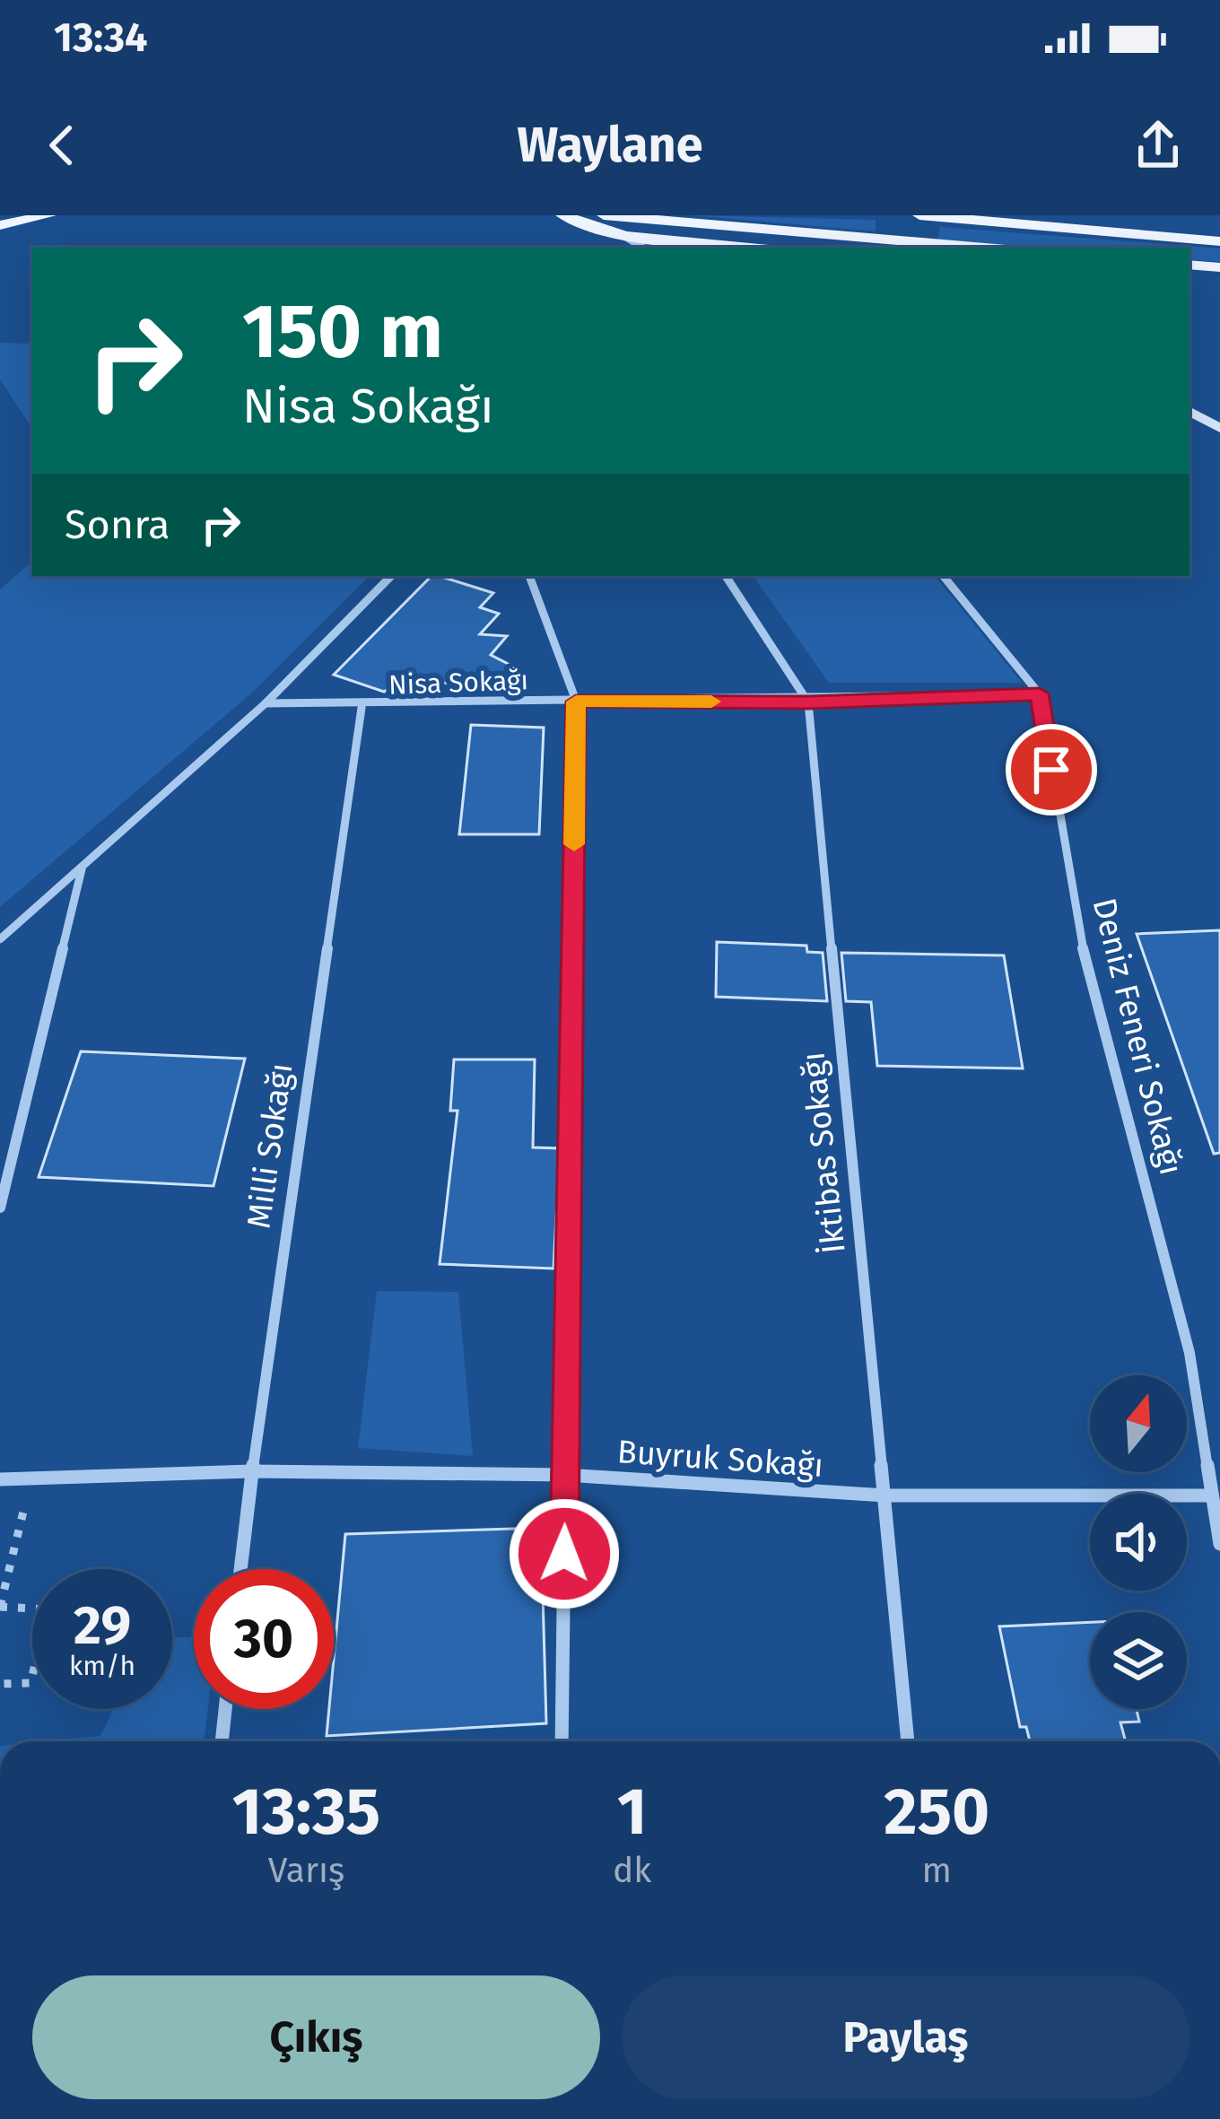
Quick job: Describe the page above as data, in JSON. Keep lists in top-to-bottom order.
{
  "streets": {
    "street": [
      "Nisa Sokağı",
      "Deniz Feneri Sokağı",
      "Milli Sokağı",
      "İktibas Sokağı",
      "Buyruk Sokağı"
    ]
  },
  "crossings": [
    ["Nisa Sokağı", "Deniz Feneri Sokağı"],
    ["Nisa Sokağı", "Milli Sokağı"],
    ["Nisa Sokağı", "İktibas Sokağı"],
    ["Deniz Feneri Sokağı", "Buyruk Sokağı"],
    ["Milli Sokağı", "Buyruk Sokağı"],
    ["İktibas Sokağı", "Buyruk Sokağı"]
  ],
  "north": "top",
  "page": {
    "status": "13:34",
    "header": "Waylane",
    "turn": ["150 m", "Nisa Sokağı"],
    "then": "Sonra",
    "speed": "29 km/h",
    "limit": "30",
    "eta": [
      "13:35",
      "Varış",
      "1",
      "dk",
      "250",
      "m"
    ],
    "buttons": ["Çıkış", "Paylaş"]
  }
}
